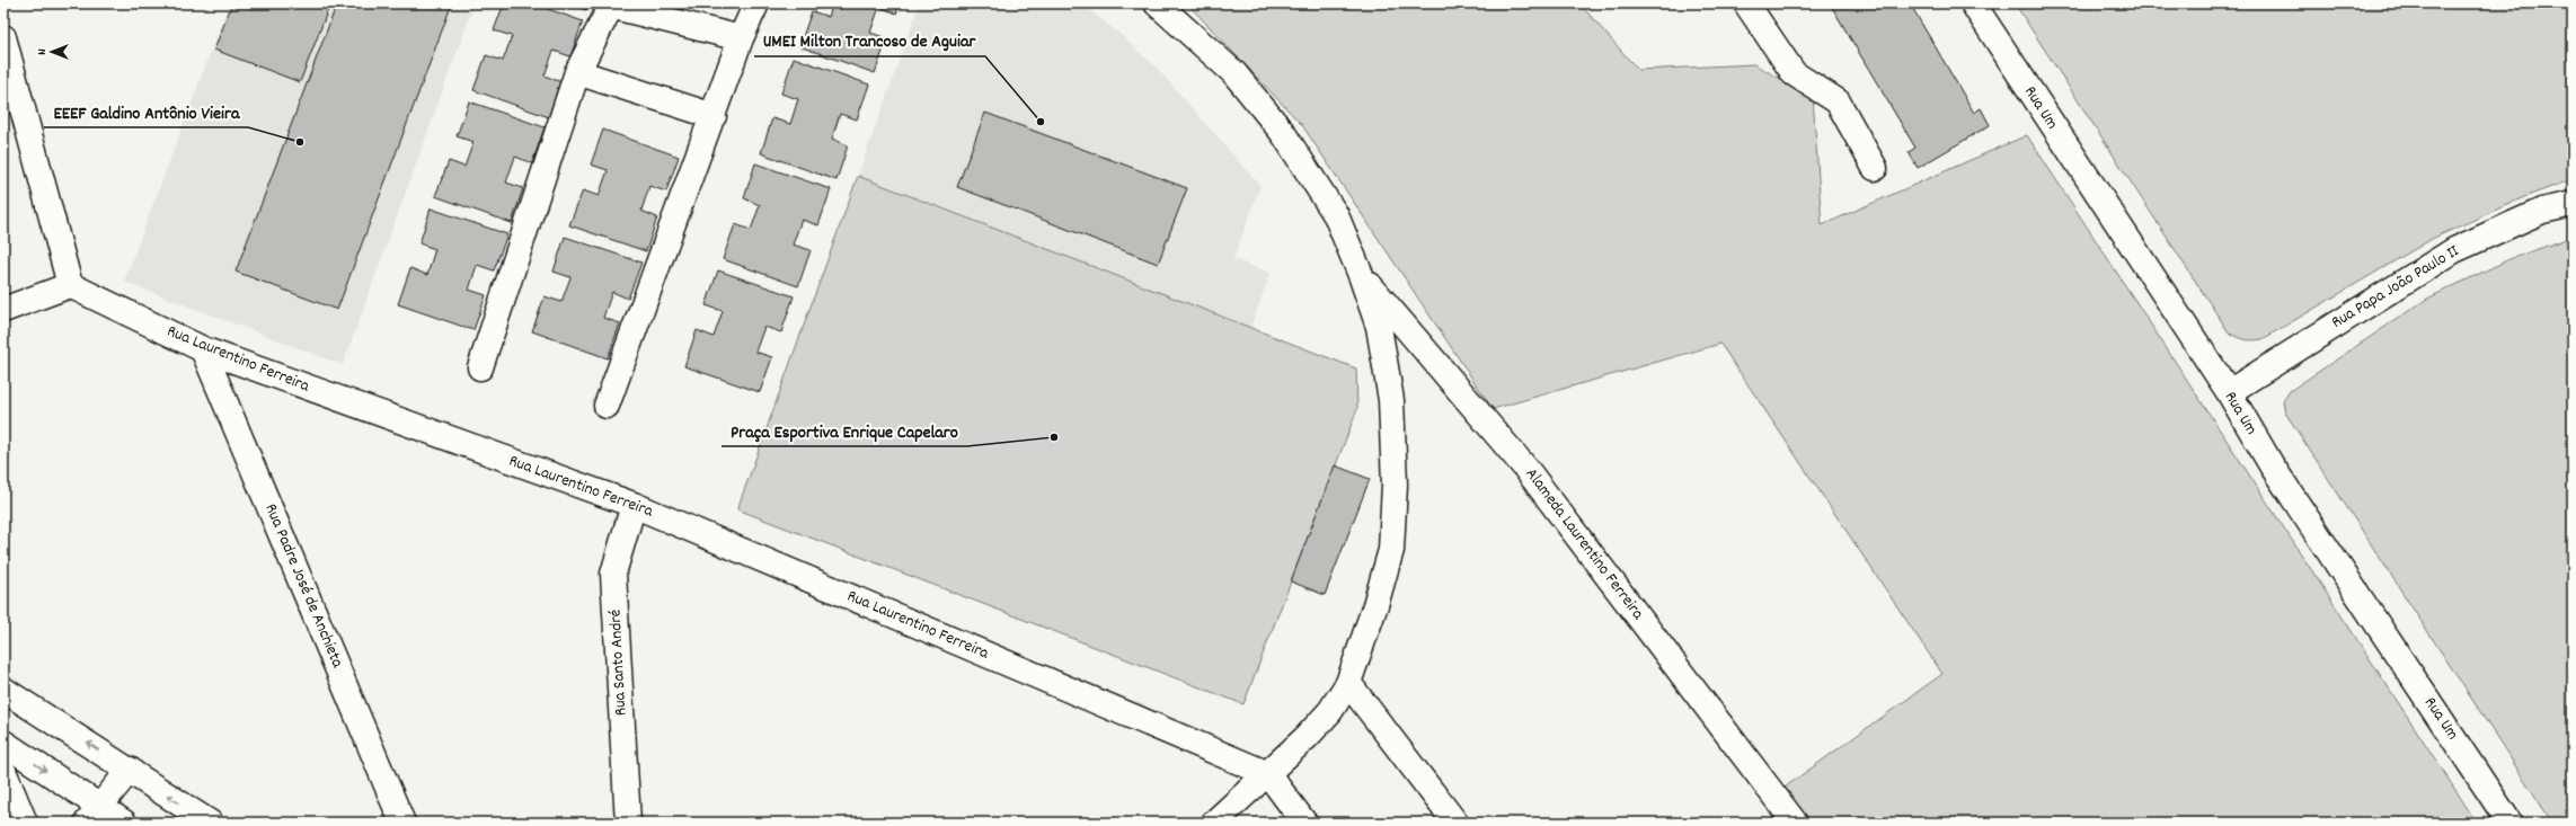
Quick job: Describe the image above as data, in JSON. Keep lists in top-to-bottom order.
{
  "streets": {
    "street": [
      "Rua Um",
      "Rua Papa João Paulo II",
      "Rua Laurentino Ferreira",
      "Alameda Laurentino Ferreira",
      "Rua Padre José de Anchieta",
      "Rua Santo André"
    ]
  },
  "crossings": [
    ["Rua Um", "Rua Papa João Paulo II"],
    ["Rua Laurentino Ferreira", "Rua Padre José de Anchieta"],
    ["Rua Laurentino Ferreira", "Rua Santo André"]
  ],
  "places": ["UMEI Milton Trancoso de Aguiar", "EEEF Galdino Antônio Vieira", "Praça Esportiva Enrique Capelaro"],
  "north": "left"
}
